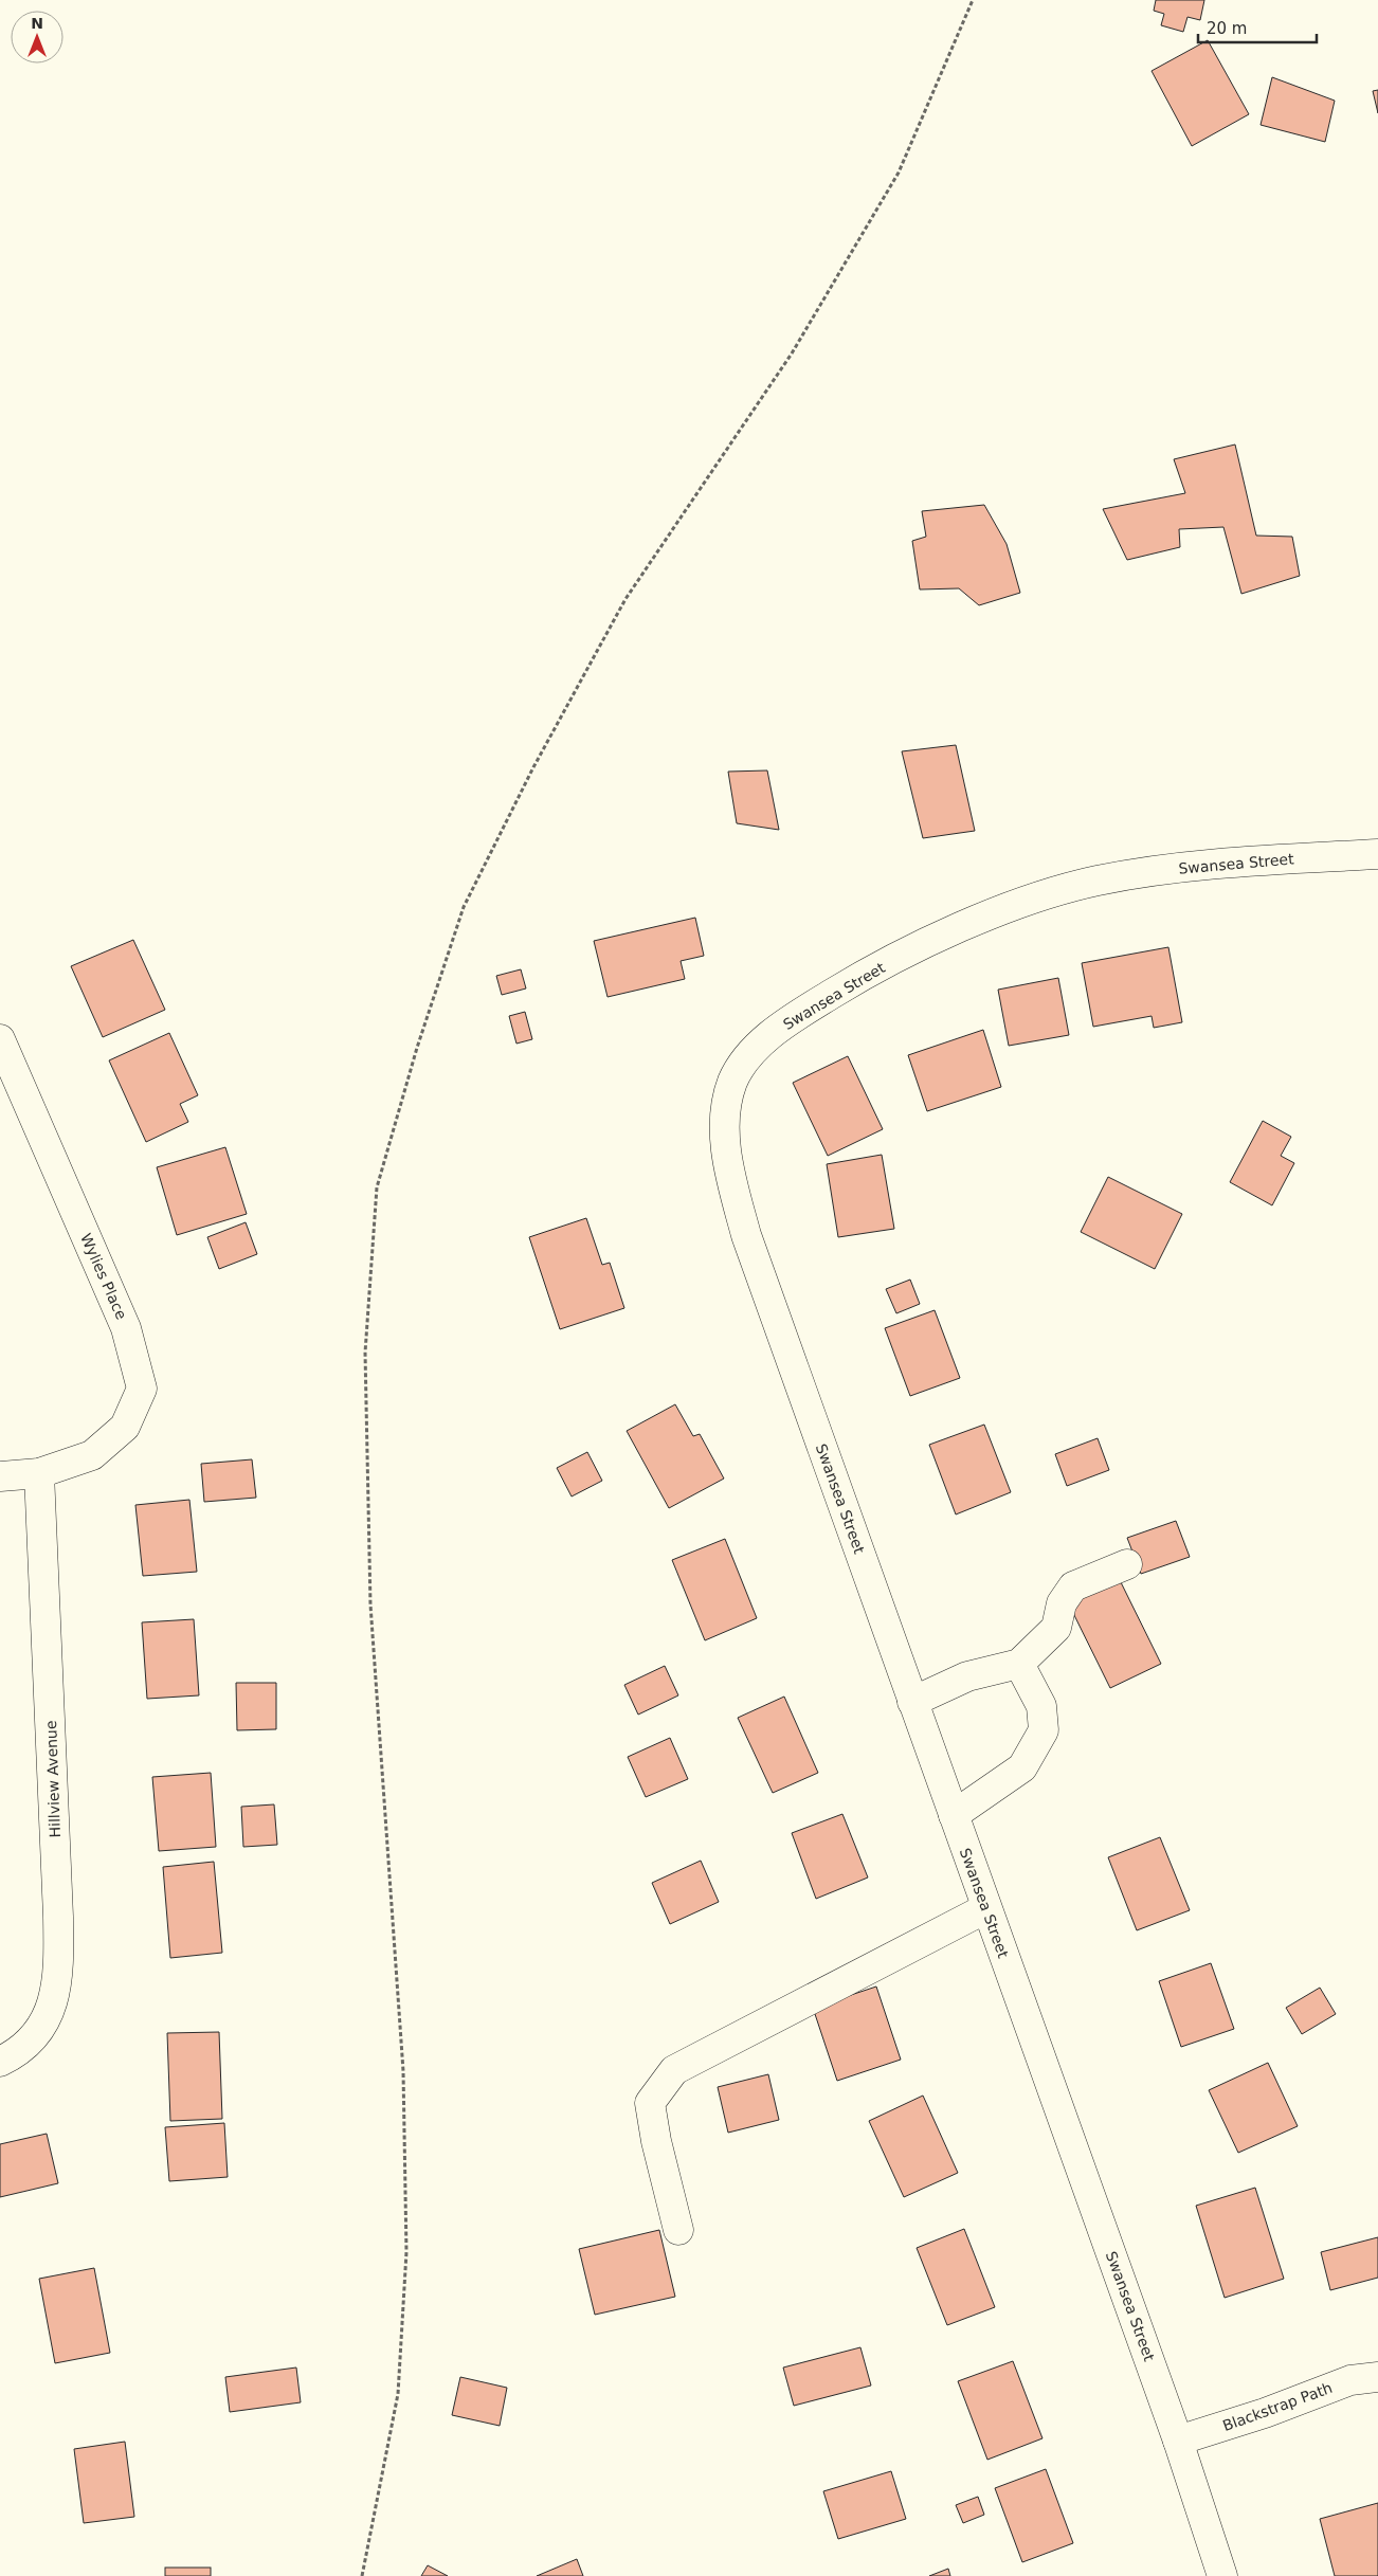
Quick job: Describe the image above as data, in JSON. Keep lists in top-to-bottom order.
{
  "streets": {
    "street": [
      "Swansea Street",
      "Wylies Place",
      "Hillview Avenue",
      "Blackstrap Path"
    ]
  },
  "crossings": [
    ["Swansea Street", "Blackstrap Path"],
    ["Wylies Place", "Hillview Avenue"]
  ],
  "scale_bar": "20 m",
  "north": "top"
}
